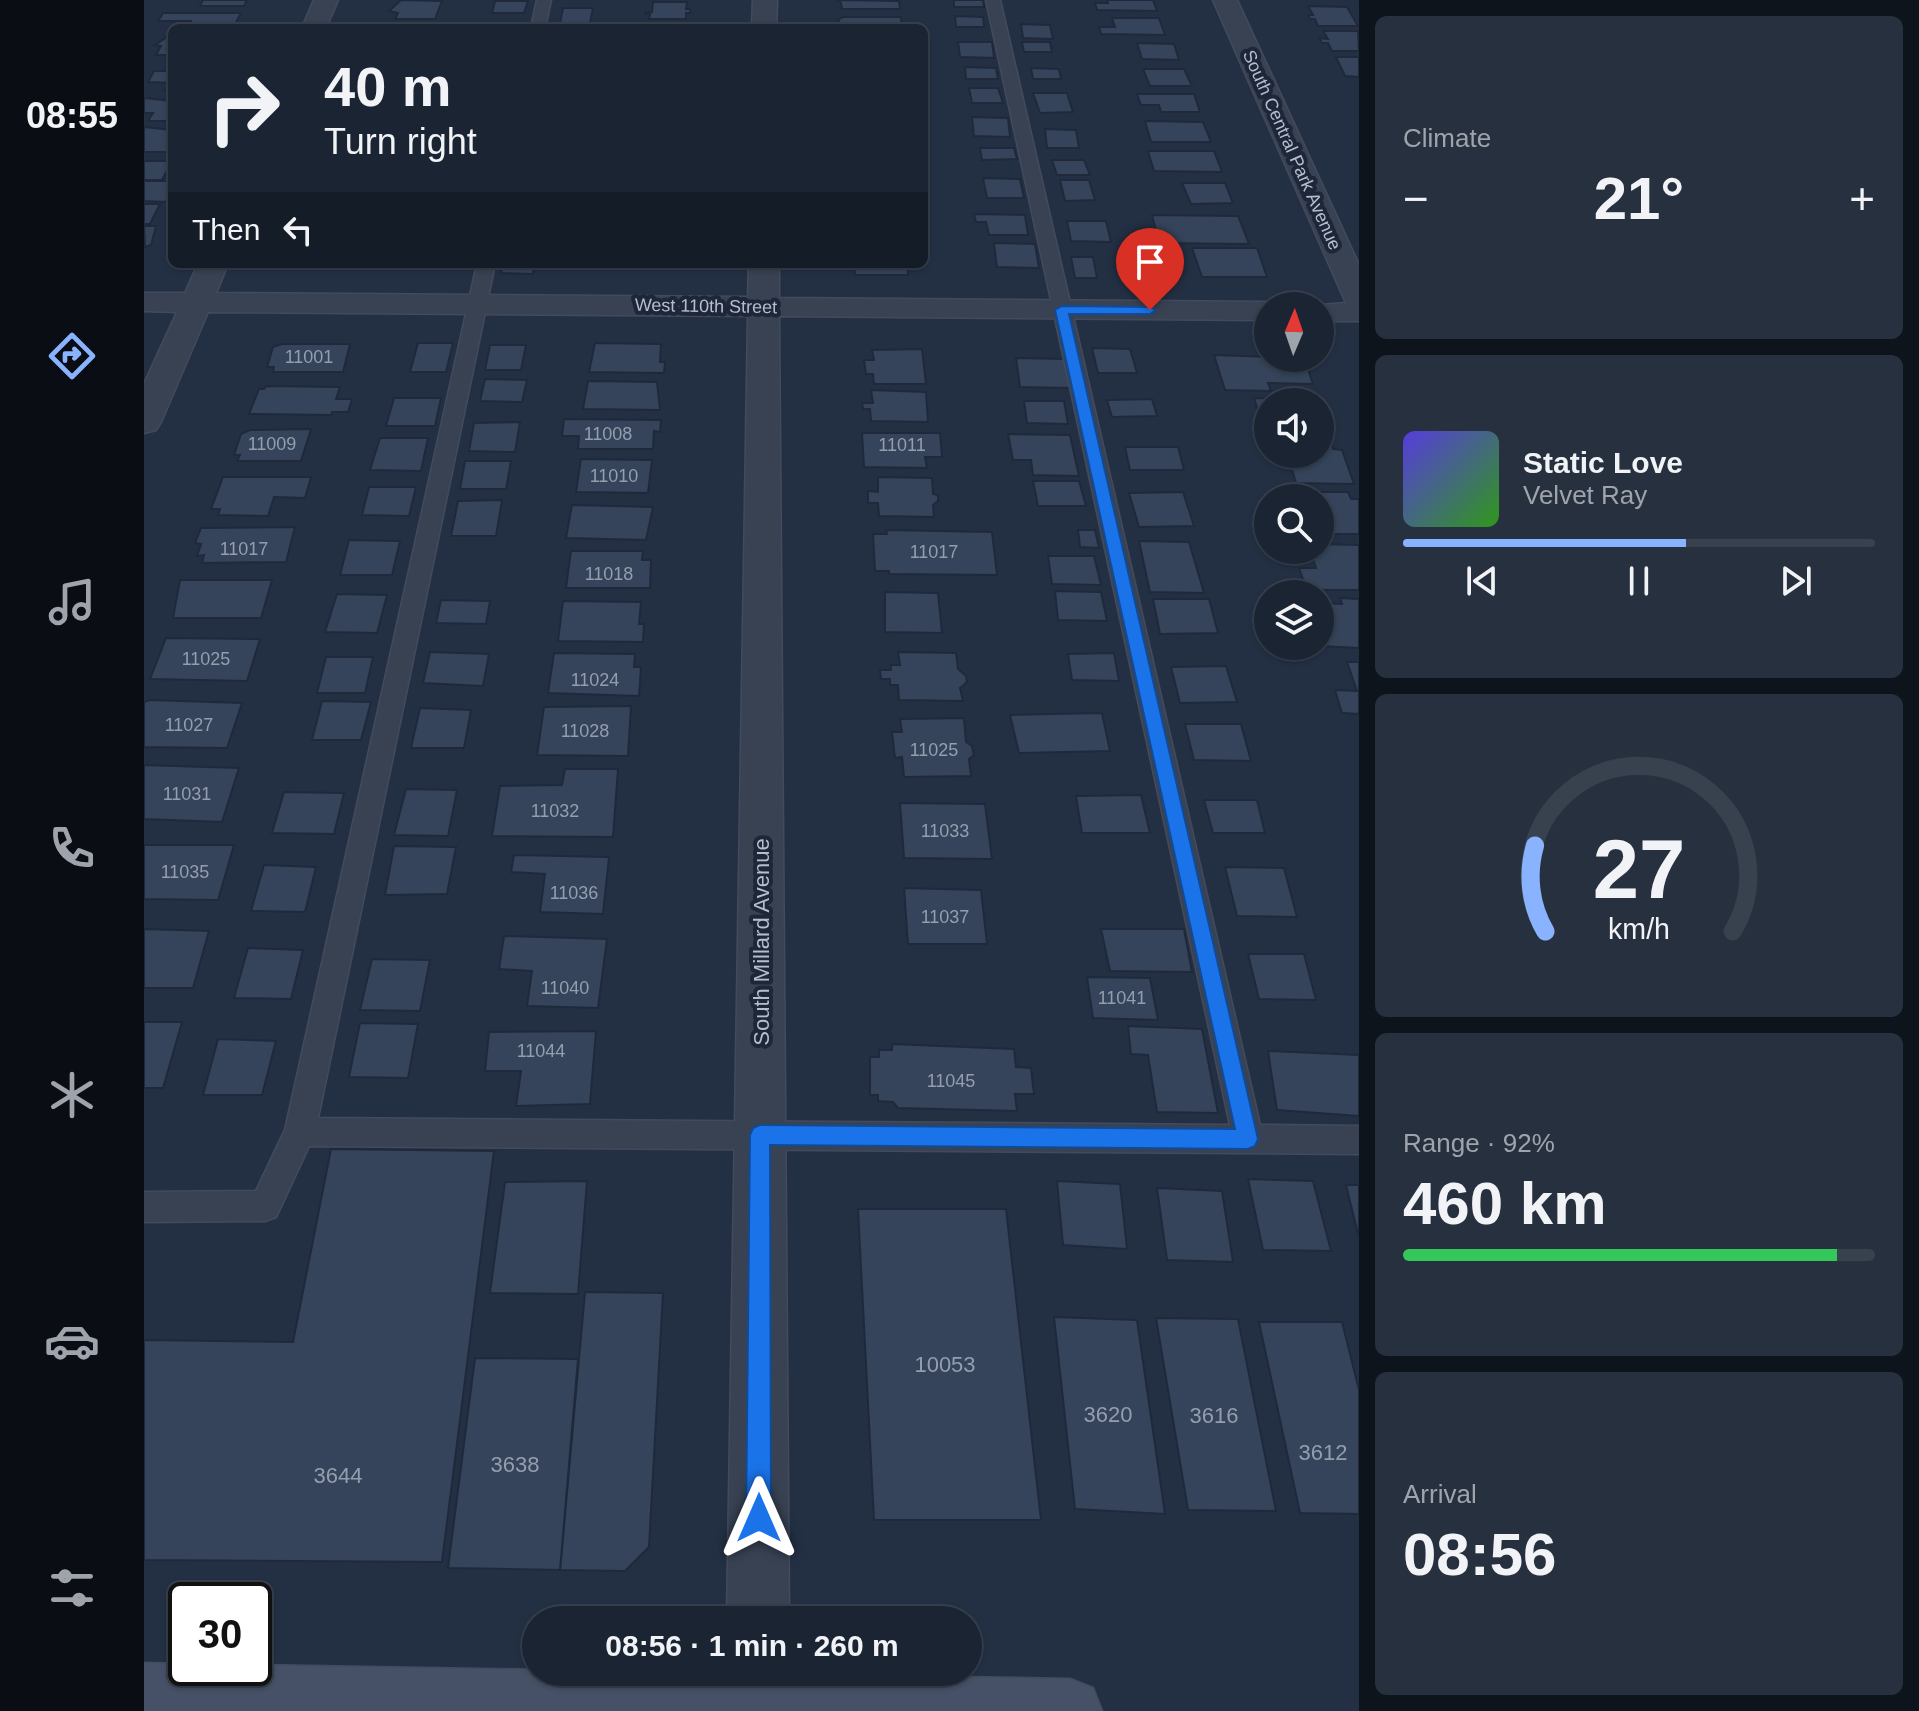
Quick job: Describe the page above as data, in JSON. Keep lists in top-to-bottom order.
{
  "streets": {
    "street": ["South Central Park Avenue", "West 110th Street", "South Millard Avenue"]
  },
  "crossings": [
    ["West 110th Street", "South Millard Avenue"]
  ],
  "house_numbers": [
    "11001",
    "11008",
    "11009",
    "11011",
    "11010",
    "11017",
    "11017",
    "11018",
    "11025",
    "11024",
    "11027",
    "11028",
    "11025",
    "11031",
    "11032",
    "11033",
    "11035",
    "11036",
    "11037",
    "11040",
    "11041",
    "11044",
    "11045",
    "10053",
    "3620",
    "3616",
    "3612",
    "3638",
    "3644"
  ],
  "north": "top",
  "page": {
    "tabs": "08:55",
    "tile": [
      "Climate",
      ["Range · 92%", "460 km"],
      ["Arrival", "08:56"]
    ],
    "turn": ["40 m", "Turn right"],
    "heat": ["−", "21°", "+"],
    "then": "Then",
    "song": ["Static Love", "Velvet Ray"],
    "limit": "30",
    "trip": "08:56 · 1 min · 260 m",
    "gauge": ["27", "km/h"]
  }
}
